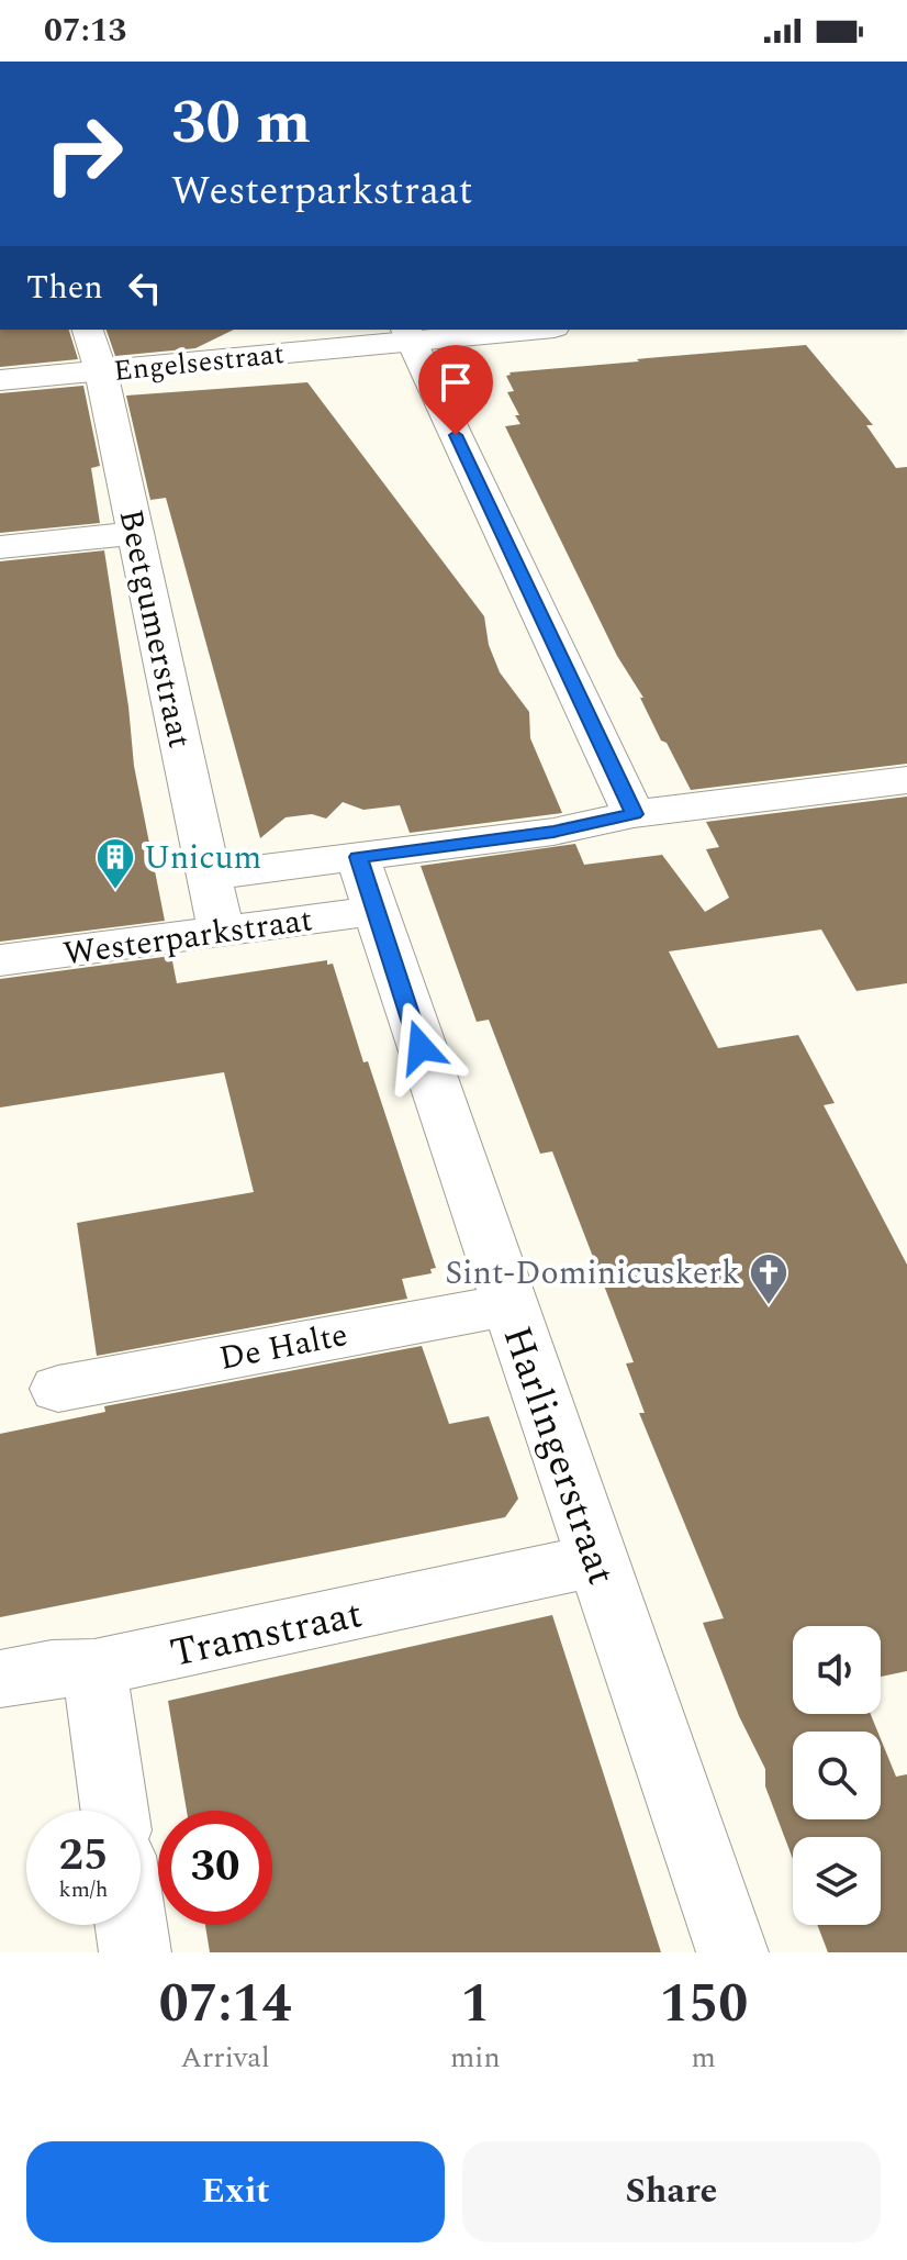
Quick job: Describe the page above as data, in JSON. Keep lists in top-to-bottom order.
{
  "streets": {
    "street": [
      "Engelsestraat",
      "Beetgumerstraat",
      "Westerparkstraat",
      "De Halte",
      "Harlingerstraat",
      "Tramstraat"
    ]
  },
  "crossings": [
    ["Engelsestraat", "Beetgumerstraat"],
    ["Beetgumerstraat", "Westerparkstraat"],
    ["Westerparkstraat", "Harlingerstraat"],
    ["De Halte", "Harlingerstraat"],
    ["Harlingerstraat", "Tramstraat"]
  ],
  "places": {
    "building": ["Unicum"],
    "church": ["Sint-Dominicuskerk"]
  },
  "page": {
    "status": "07:13",
    "turn": ["30 m", "Westerparkstraat"],
    "then": "Then",
    "speed": "25 km/h",
    "limit": "30",
    "eta": [
      "07:14",
      "Arrival",
      "1",
      "min",
      "150",
      "m"
    ],
    "buttons": ["Exit", "Share"]
  }
}
